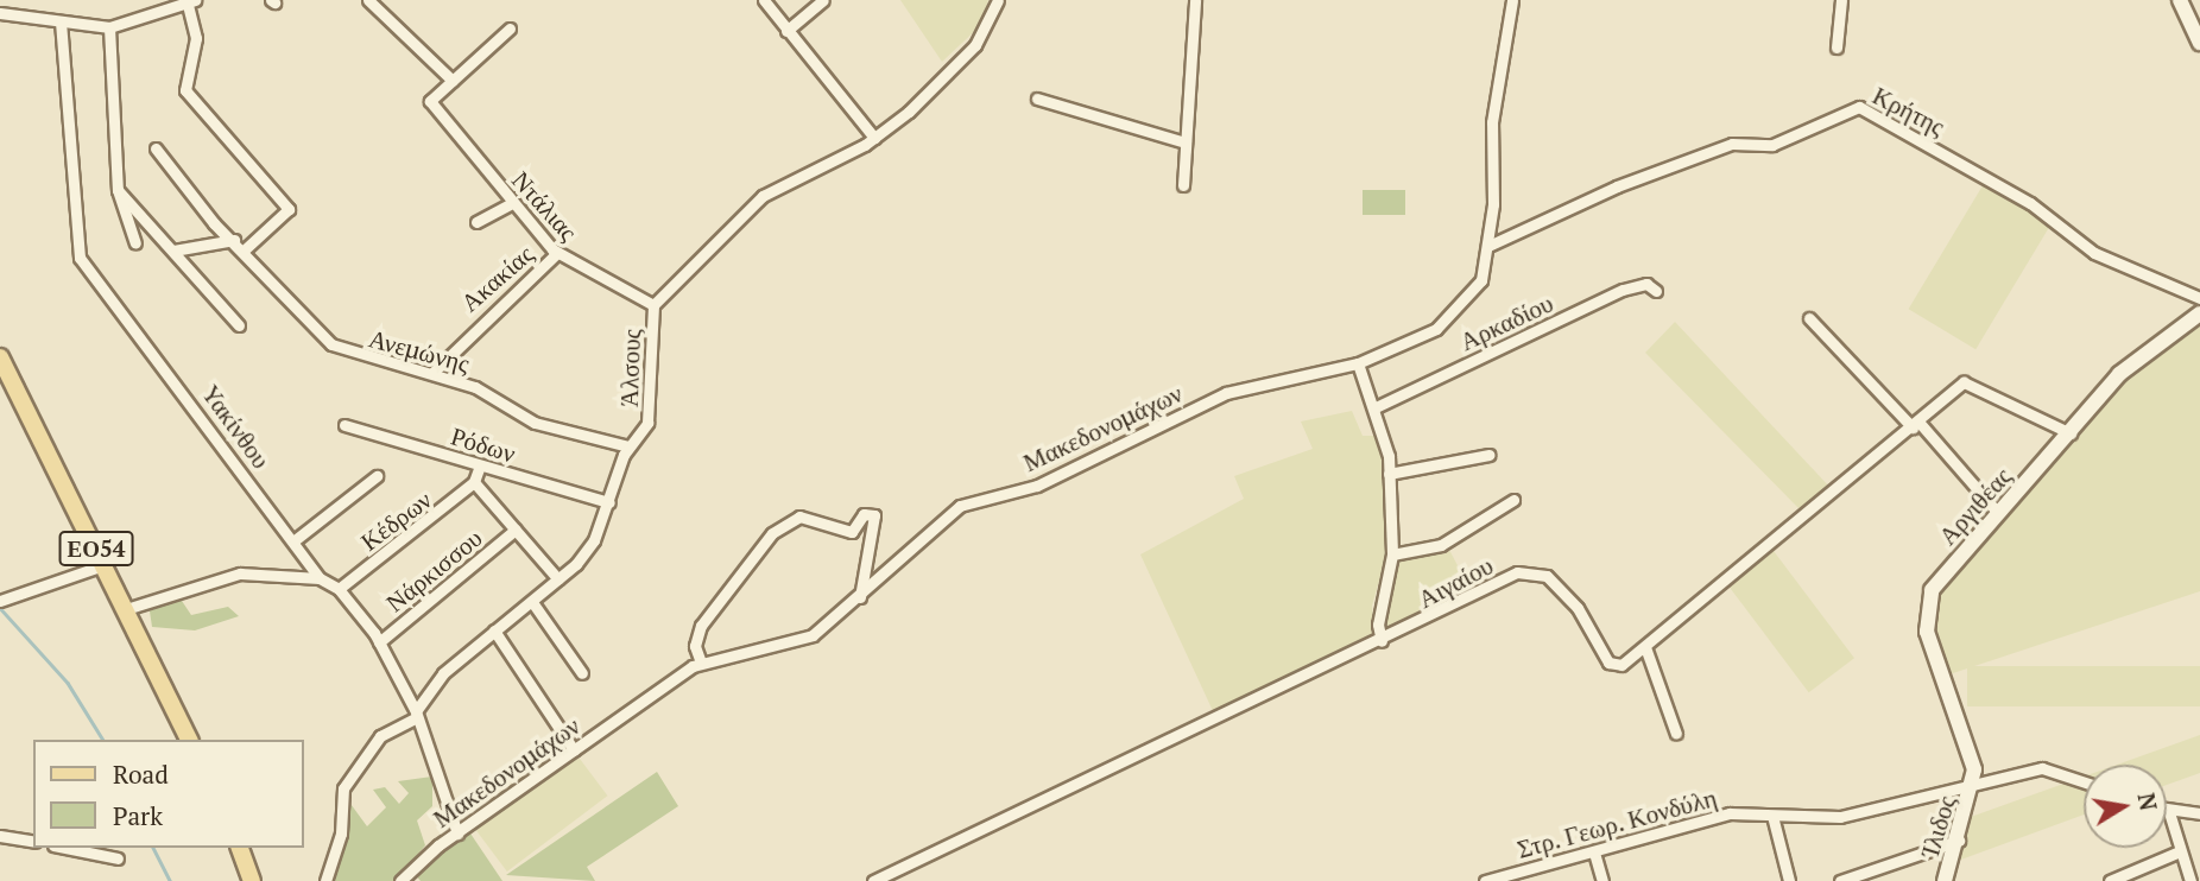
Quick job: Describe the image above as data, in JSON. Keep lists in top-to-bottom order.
{
  "streets": {
    "main road": ["ΕΟ54"],
    "street": [
      "Κρήτης",
      "Ντάλιας",
      "Ακακίας",
      "Αρκαδίου",
      "Ανεμώνης",
      "Άλσους",
      "Υακίνθου",
      "Μακεδονομάχων",
      "Ρόδων",
      "Αργιθέας",
      "Κέδρων",
      "Νάρκισσου",
      "Αιγαίου",
      "Στρ. Γεωρ. Κονδύλη",
      "Ίλιδος"
    ]
  },
  "crossings": [
    ["Κρήτης", "Μακεδονομάχων"],
    ["Ντάλιας", "Ακακίας"],
    ["Ντάλιας", "Άλσους"],
    ["Ακακίας", "Ανεμώνης"],
    ["Ανεμώνης", "Άλσους"],
    ["Άλσους", "Υακίνθου"],
    ["Άλσους", "Ρόδων"],
    ["Υακίνθου", "Μακεδονομάχων"],
    ["Υακίνθου", "Κέδρων"],
    ["Υακίνθου", "Νάρκισσου"],
    ["Αργιθέας", "Αιγαίου"],
    ["Αργιθέας", "Στρ. Γεωρ. Κονδύλη"],
    ["Αργιθέας", "Ίλιδος"],
    ["Στρ. Γεωρ. Κονδύλη", "Ίλιδος"]
  ],
  "legend": ["Road", "Park"],
  "north": "right"
}
